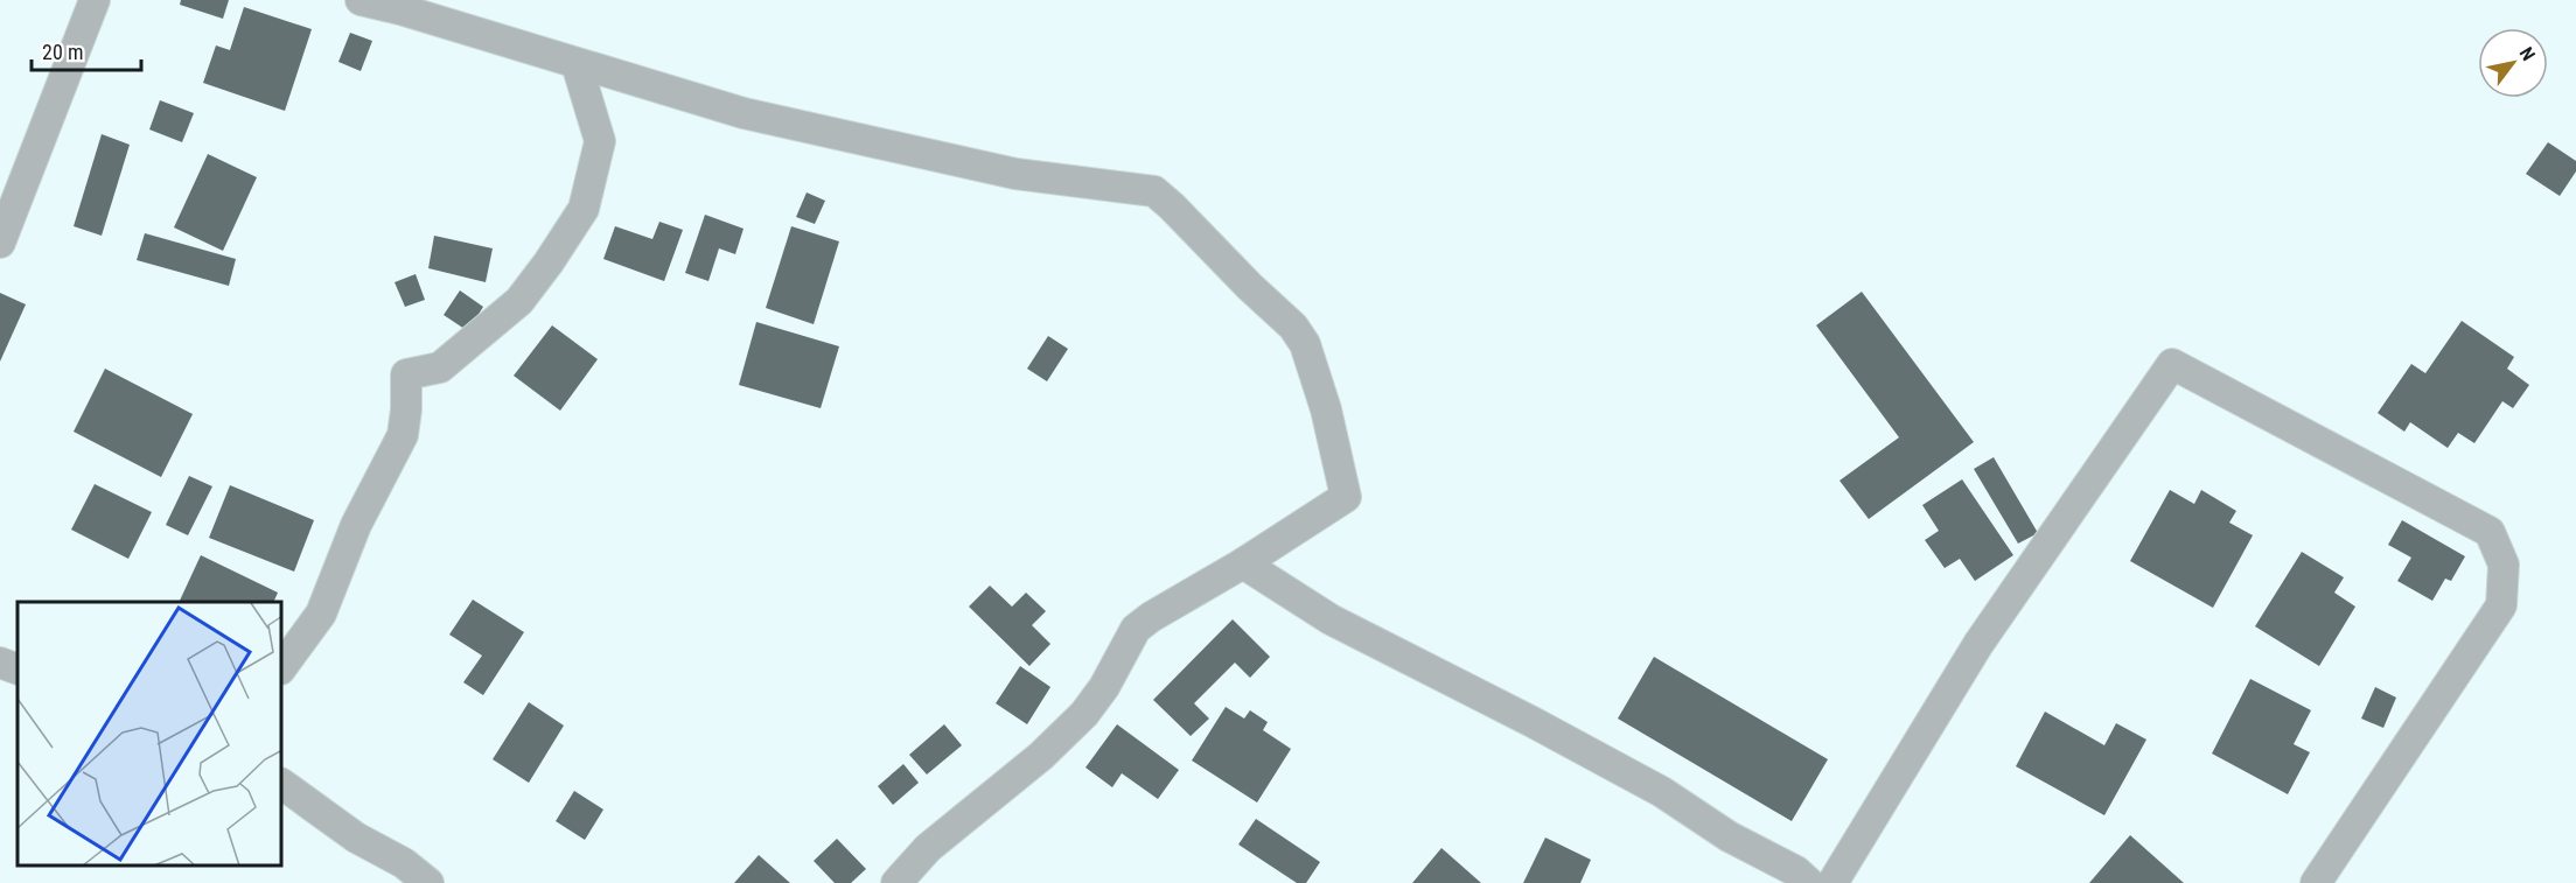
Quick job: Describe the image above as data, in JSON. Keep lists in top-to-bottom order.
{
  "scale_bar": "20 m",
  "north": "top right"
}
